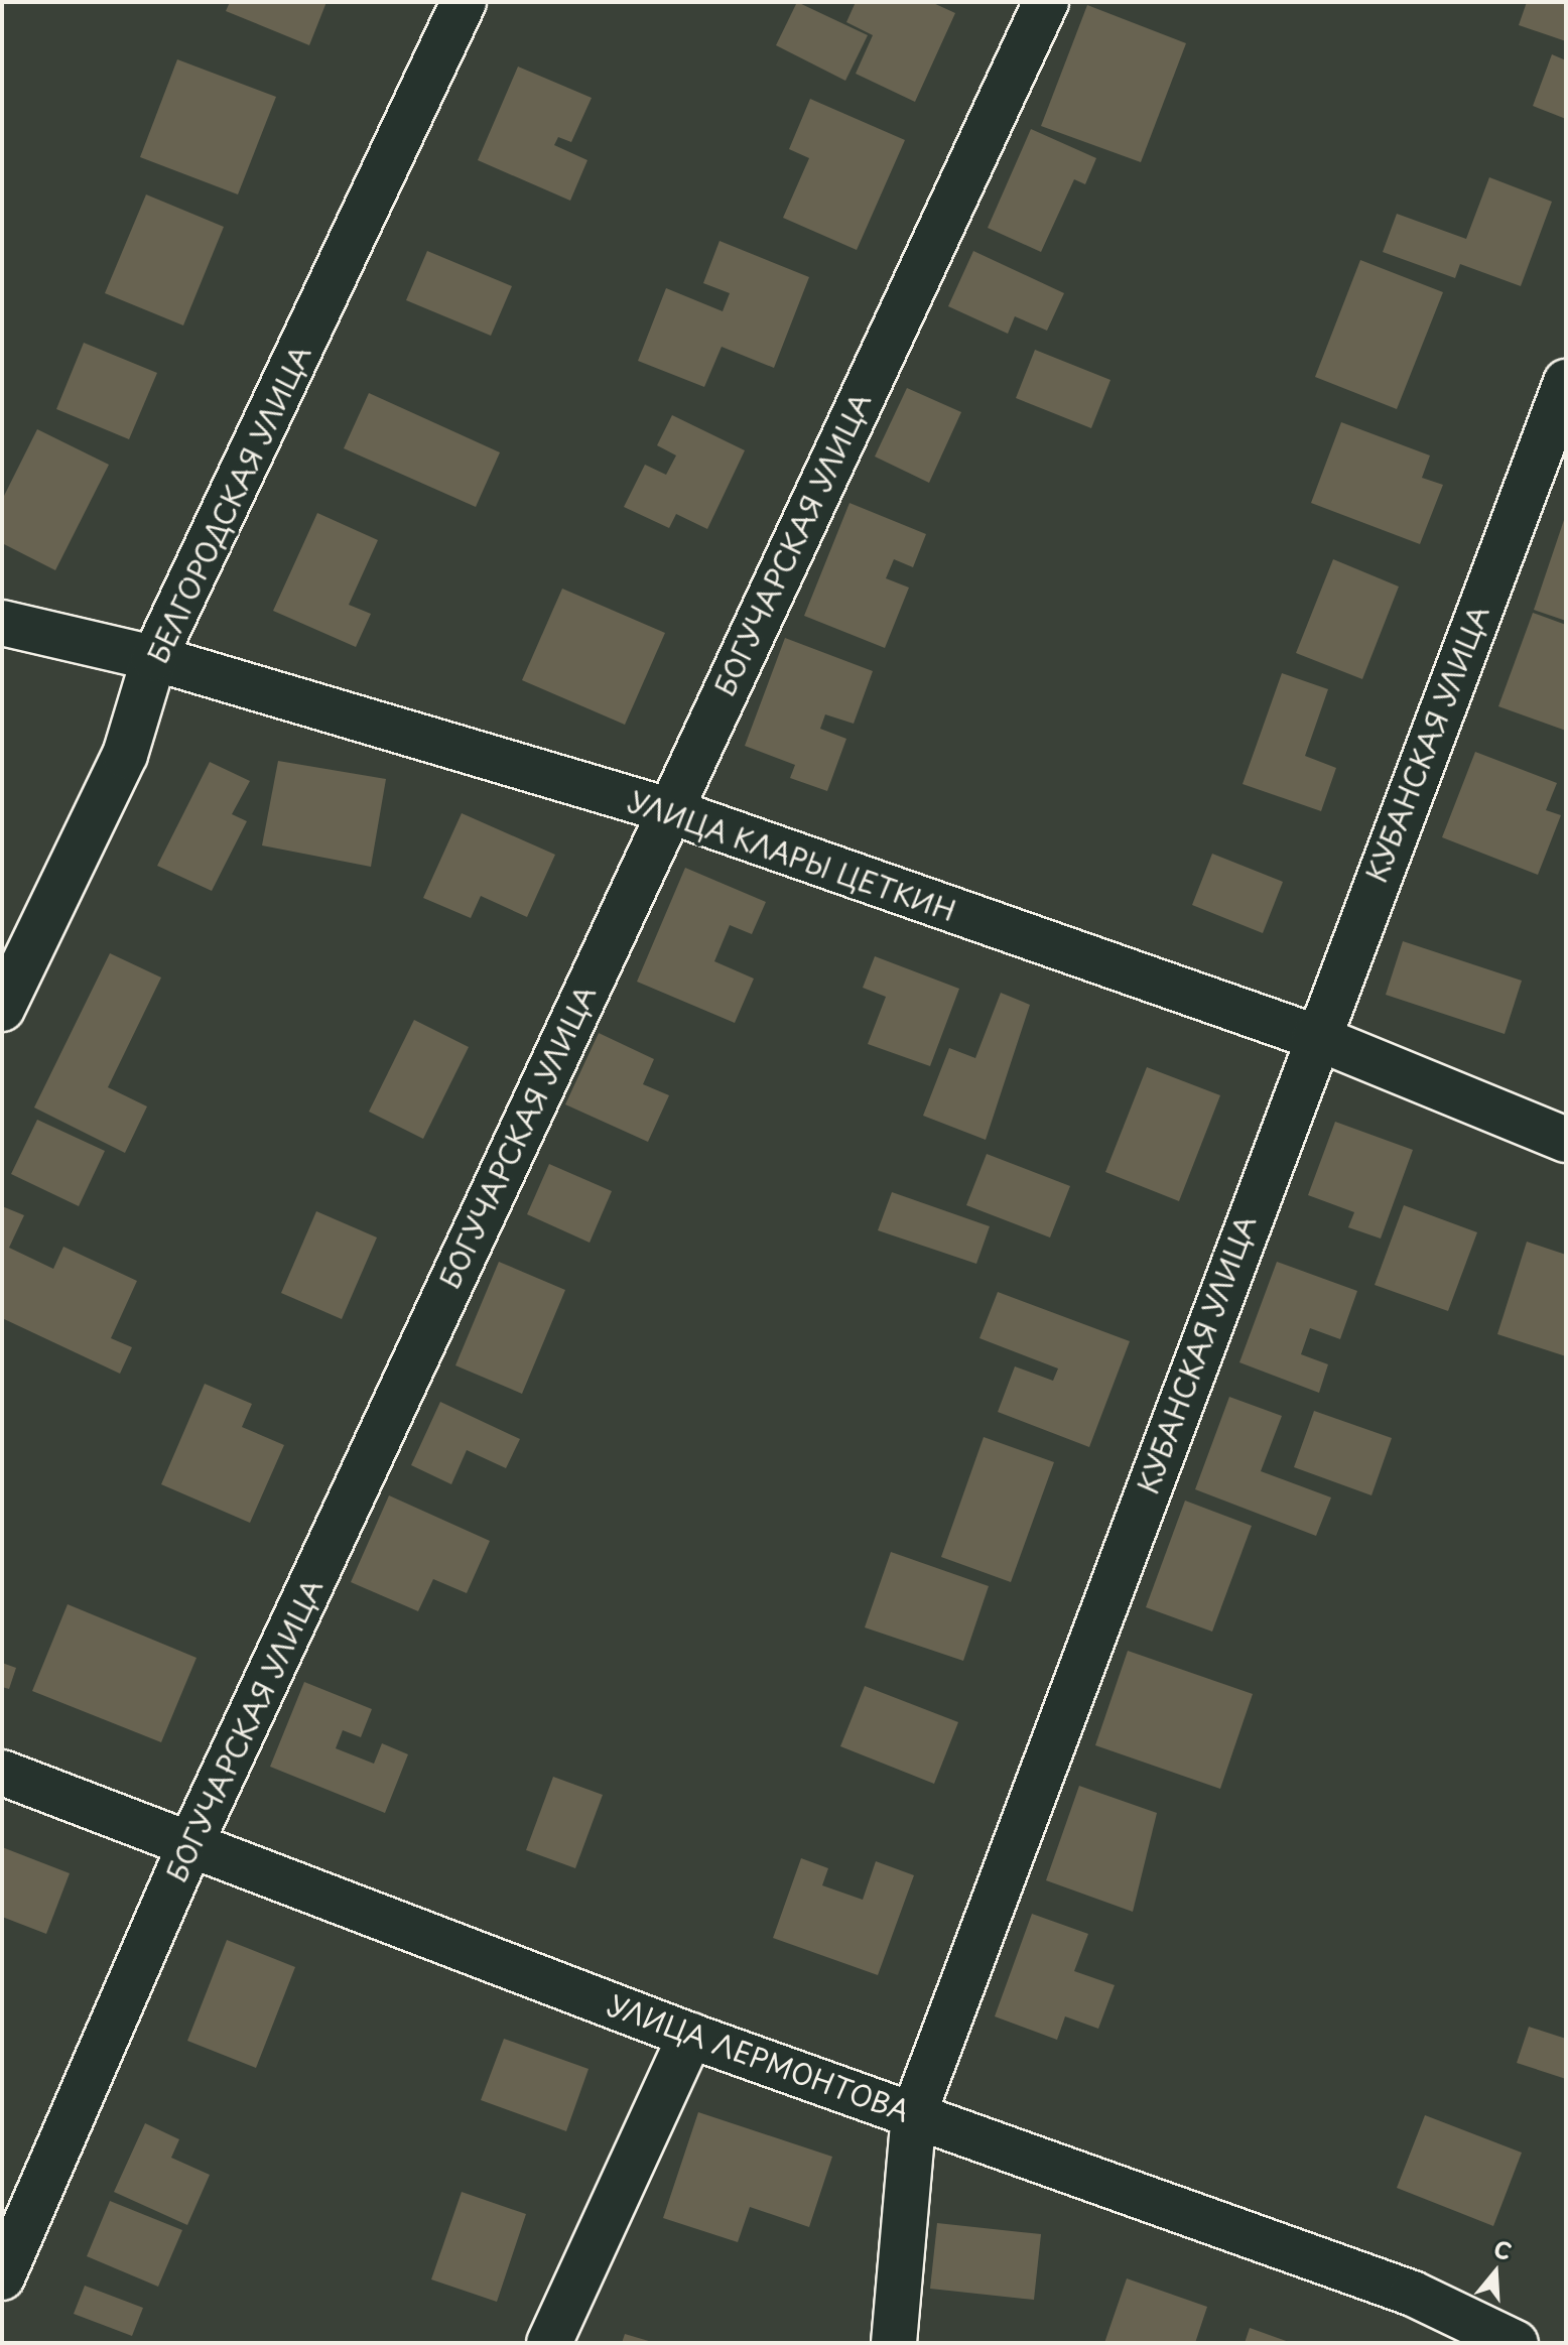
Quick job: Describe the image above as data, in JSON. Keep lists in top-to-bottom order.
{
  "streets": {
    "street": [
      "БЕЛГОРОДСКАЯ УЛИЦА",
      "БОГУЧАРСКАЯ УЛИЦА",
      "КУБАНСКАЯ УЛИЦА",
      "УЛИЦА КЛАРЫ ЦЕТКИН",
      "УЛИЦА ЛЕРМОНТОВА"
    ]
  },
  "crossings": [
    ["БЕЛГОРОДСКАЯ УЛИЦА", "УЛИЦА КЛАРЫ ЦЕТКИН"],
    ["БОГУЧАРСКАЯ УЛИЦА", "УЛИЦА КЛАРЫ ЦЕТКИН"],
    ["БОГУЧАРСКАЯ УЛИЦА", "УЛИЦА ЛЕРМОНТОВА"],
    ["КУБАНСКАЯ УЛИЦА", "УЛИЦА КЛАРЫ ЦЕТКИН"],
    ["КУБАНСКАЯ УЛИЦА", "УЛИЦА ЛЕРМОНТОВА"]
  ],
  "north": "top"
}
